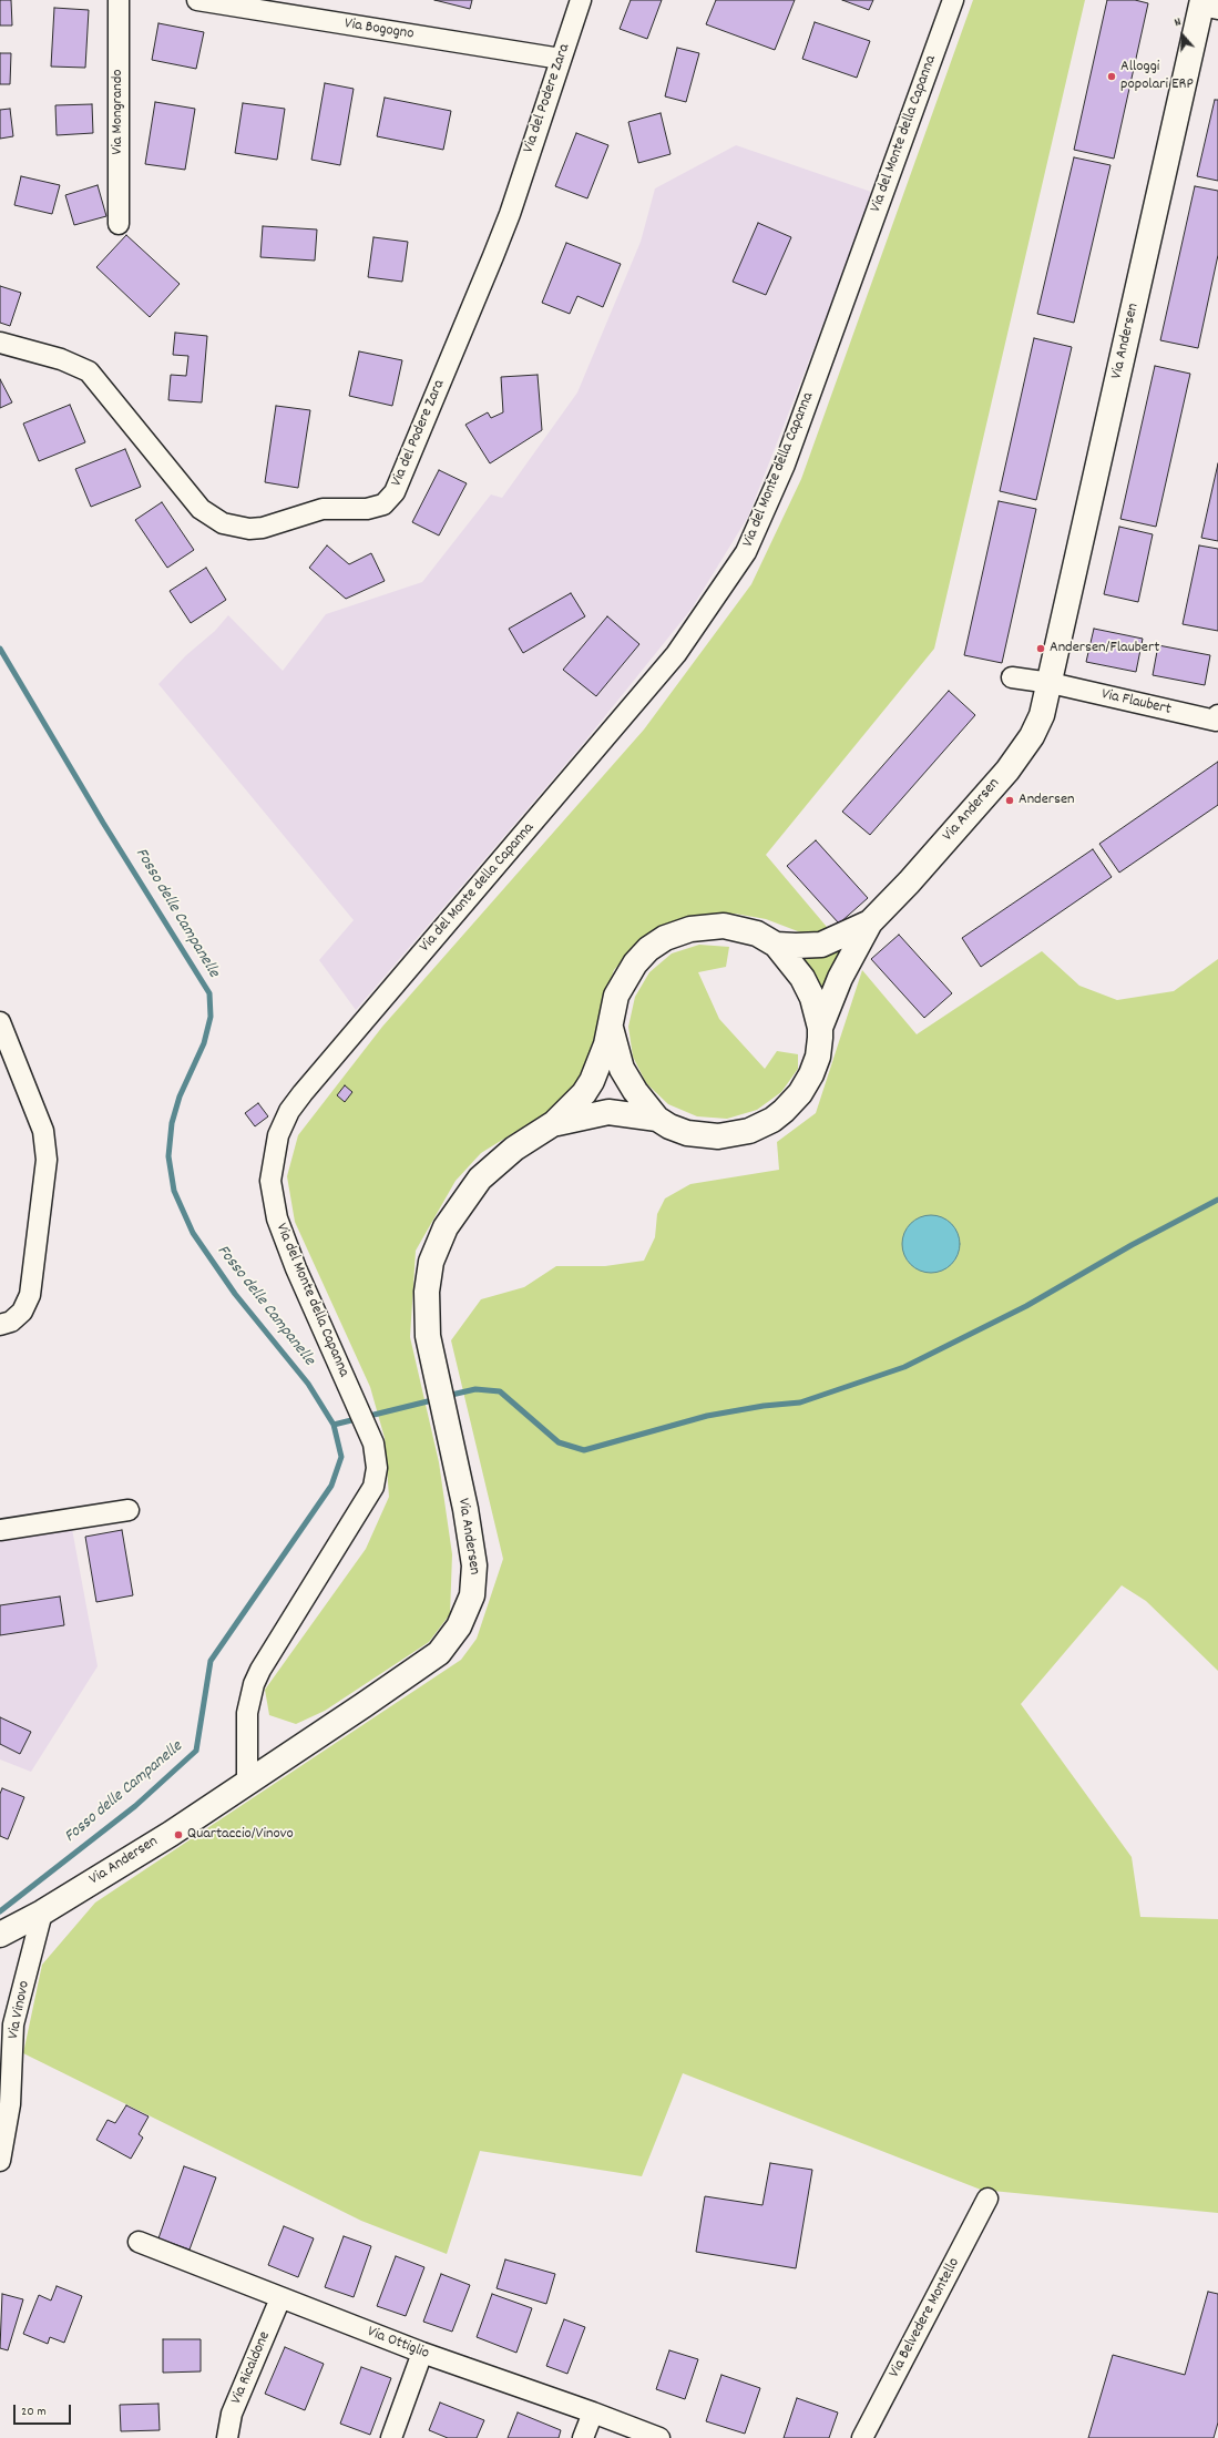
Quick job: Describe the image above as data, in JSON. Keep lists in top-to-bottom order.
{
  "streets": {
    "street": [
      "Via Bogogno",
      "Via del Podere Zara",
      "Via Mongrando",
      "Via del Monte della Capanna",
      "Via Andersen",
      "Via Flaubert",
      "Via Vinovo",
      "Via Belvedere Montello",
      "Via Ottiglio",
      "Via Ricaldone"
    ]
  },
  "crossings": [
    ["Via Bogogno", "Via del Podere Zara"],
    ["Via del Monte della Capanna", "Via Andersen"],
    ["Via Andersen", "Via Flaubert"],
    ["Via Andersen", "Via Vinovo"],
    ["Via Ottiglio", "Via Ricaldone"]
  ],
  "water": ["Fosso delle Campanelle"],
  "places": [
    "Alloggi popolari ERP",
    "Andersen/Flaubert",
    "Andersen",
    "Quartaccio/Vinovo"
  ],
  "scale_bar": "20 m",
  "north": "top"
}
